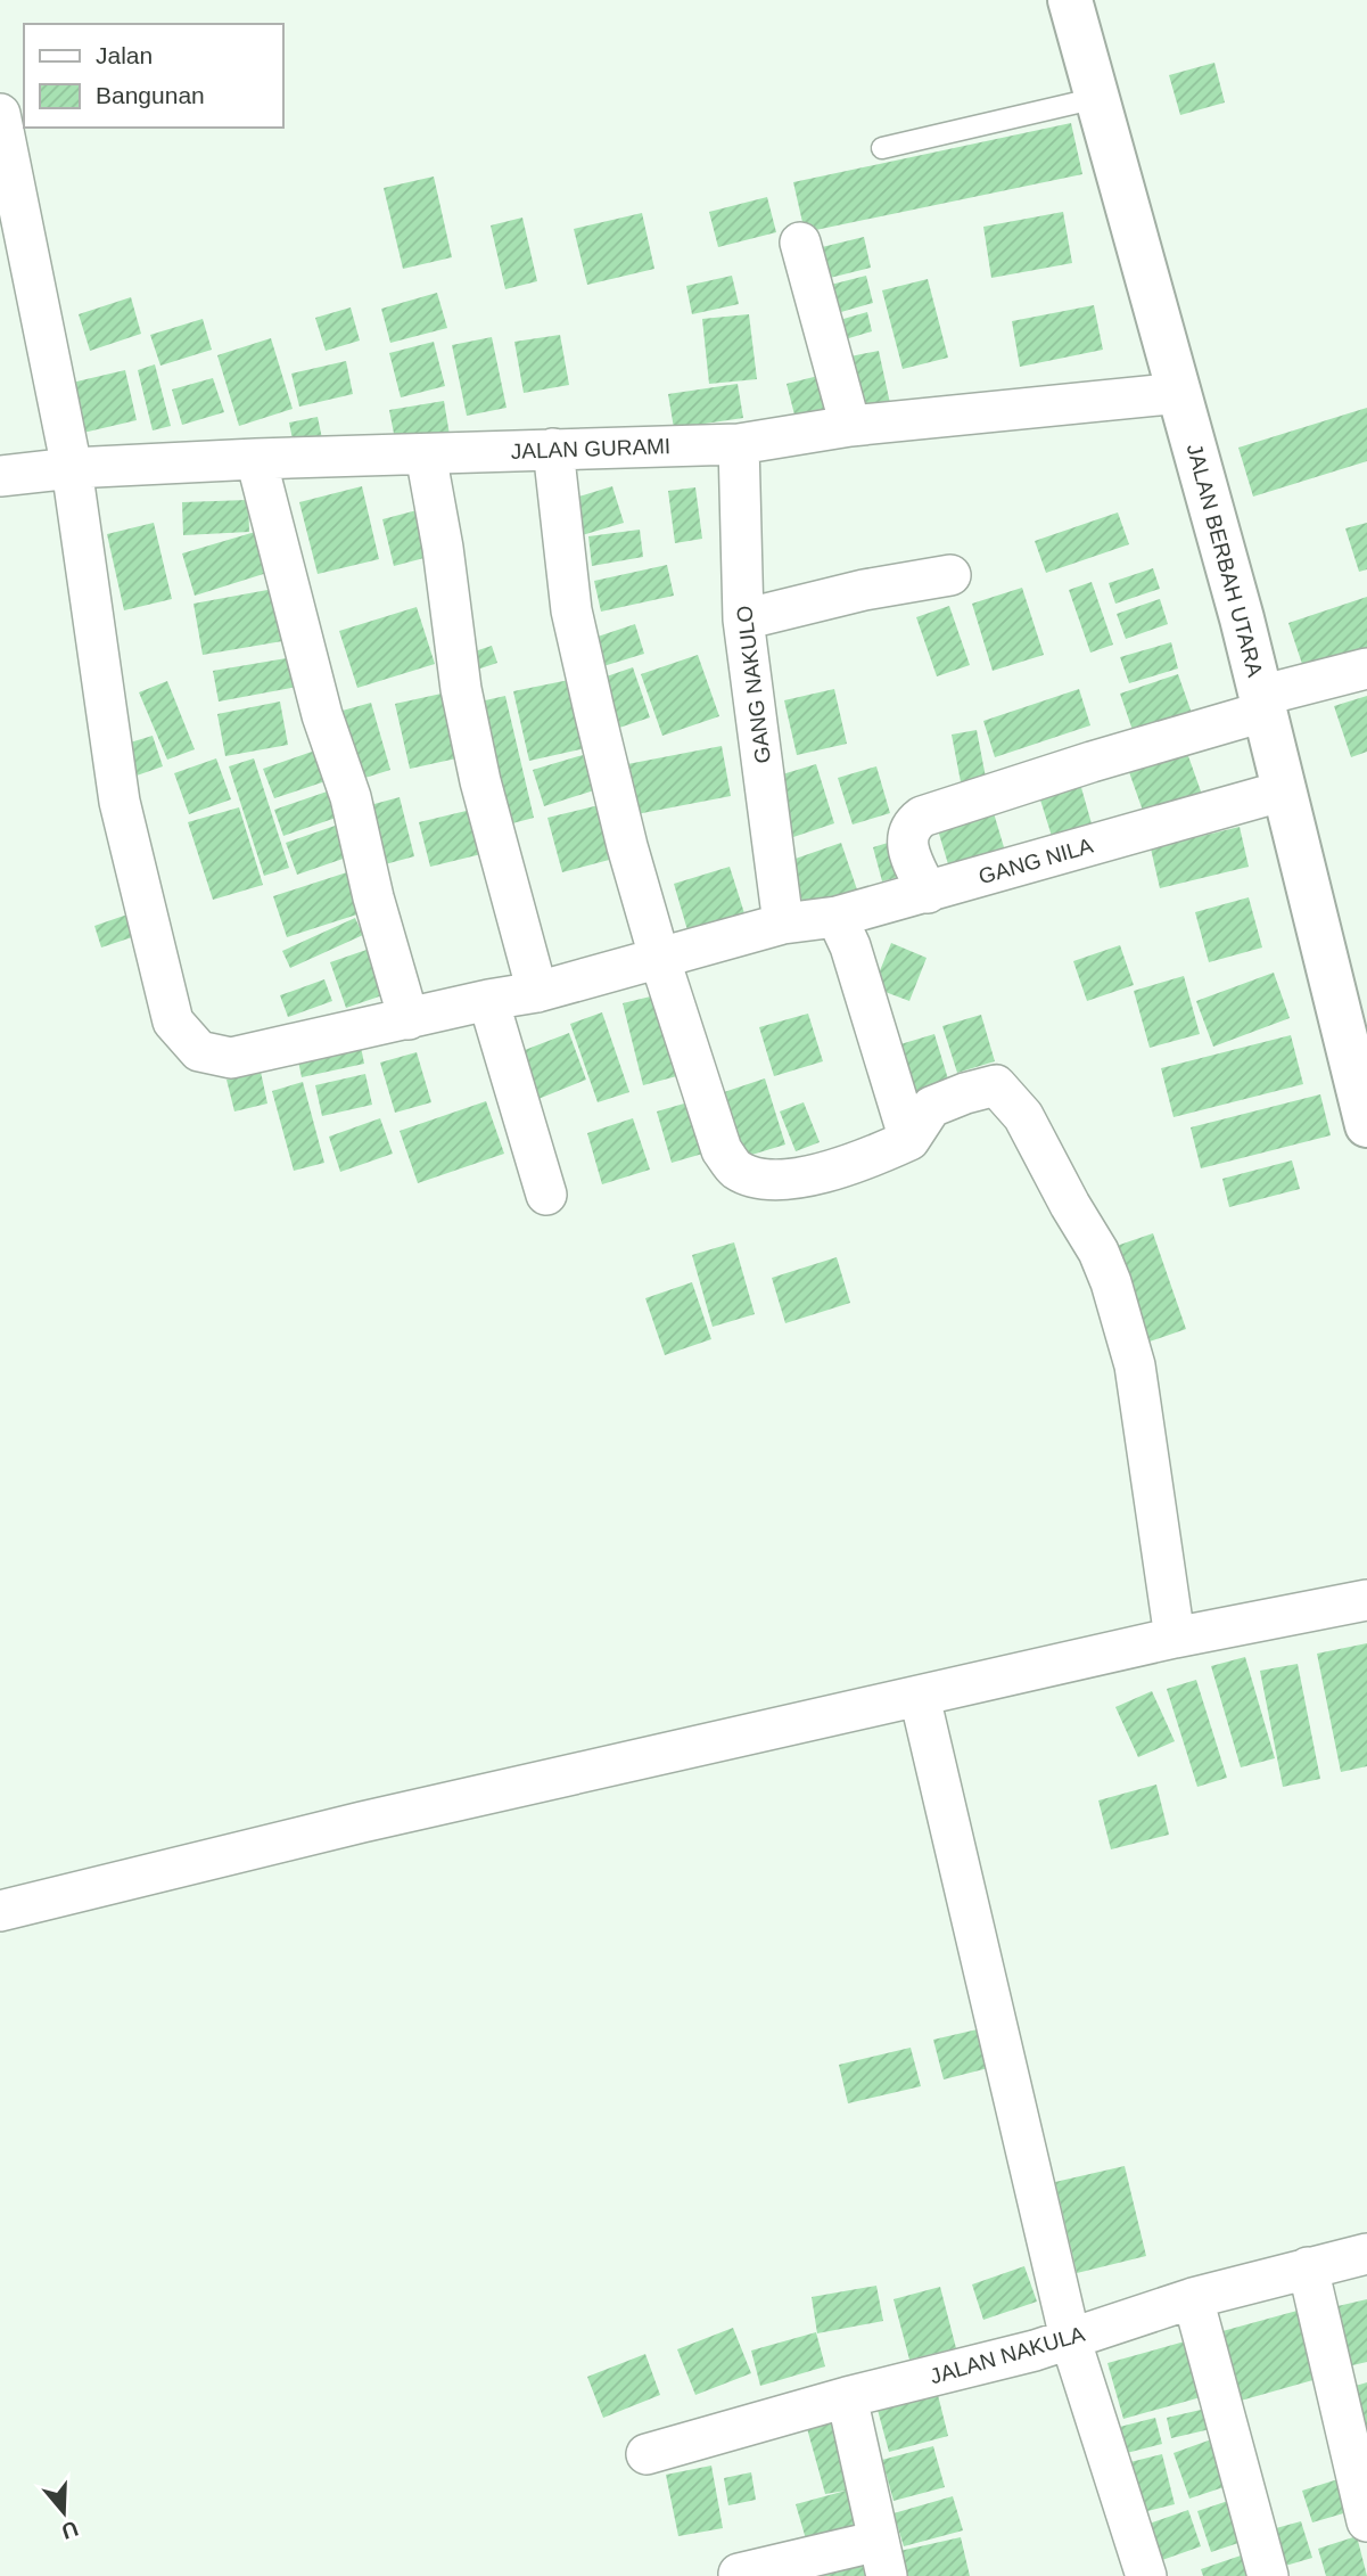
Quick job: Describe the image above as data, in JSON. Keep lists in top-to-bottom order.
{
  "streets": {
    "main road": ["JALAN BERBAH UTARA"],
    "street": [
      "JALAN GURAMI",
      "GANG NAKULO",
      "GANG NILA",
      "JALAN NAKULA"
    ]
  },
  "crossings": [
    ["JALAN GURAMI", "JALAN BERBAH UTARA"],
    ["JALAN GURAMI", "GANG NAKULO"],
    ["JALAN GURAMI", "GANG NILA"],
    ["JALAN BERBAH UTARA", "GANG NILA"],
    ["GANG NAKULO", "GANG NILA"]
  ],
  "legend": ["Jalan", "Bangunan"],
  "north": "bottom"
}
